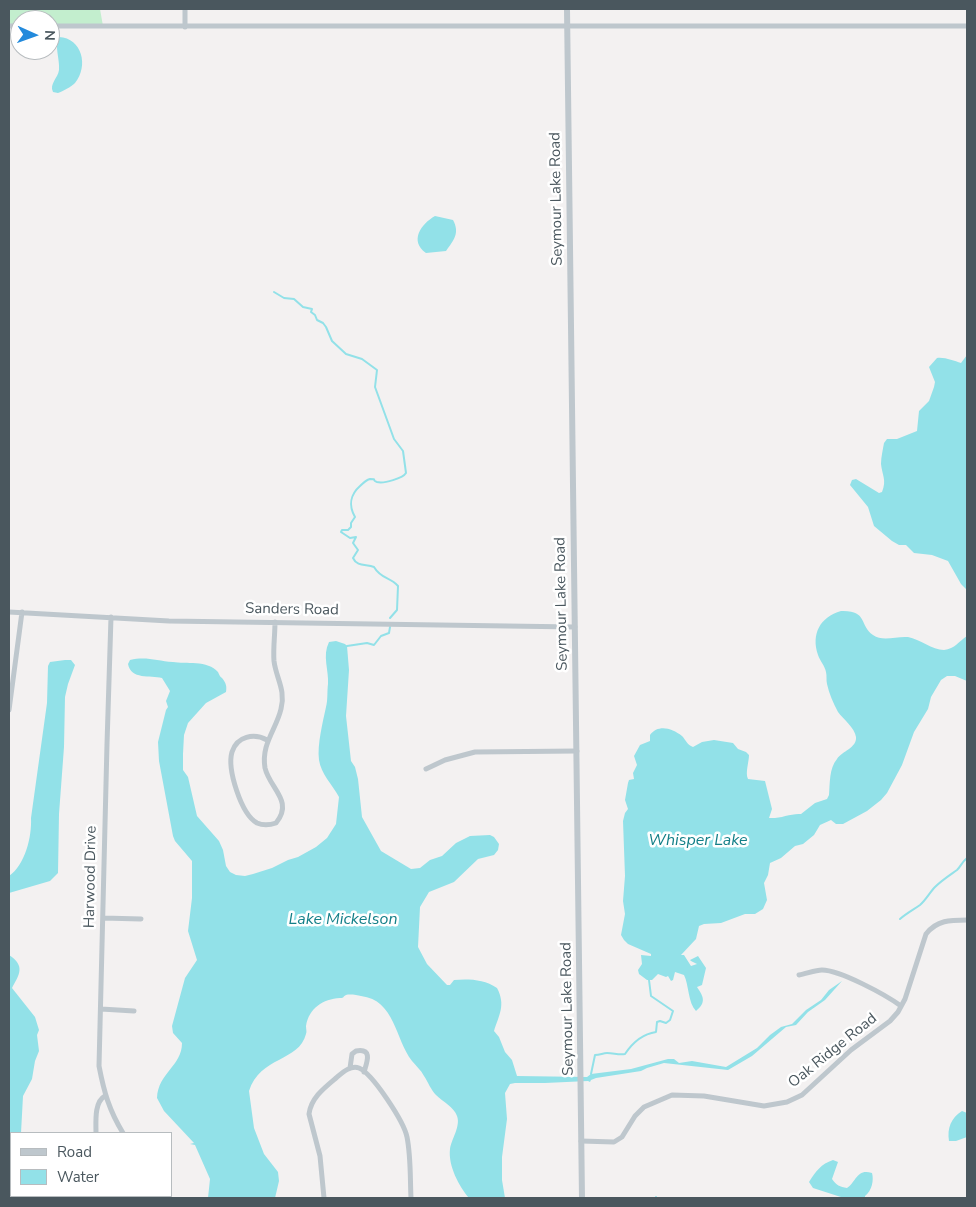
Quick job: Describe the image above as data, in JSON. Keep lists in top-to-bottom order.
{
  "streets": {
    "street": [
      "Seymour Lake Road",
      "Sanders Road",
      "Harwood Drive",
      "Oak Ridge Road"
    ]
  },
  "crossings": [
    ["Seymour Lake Road", "Sanders Road"],
    ["Seymour Lake Road", "Oak Ridge Road"],
    ["Sanders Road", "Harwood Drive"]
  ],
  "water": ["Whisper Lake", "Lake Mickelson"],
  "legend": ["Road", "Water"],
  "north": "right"
}
